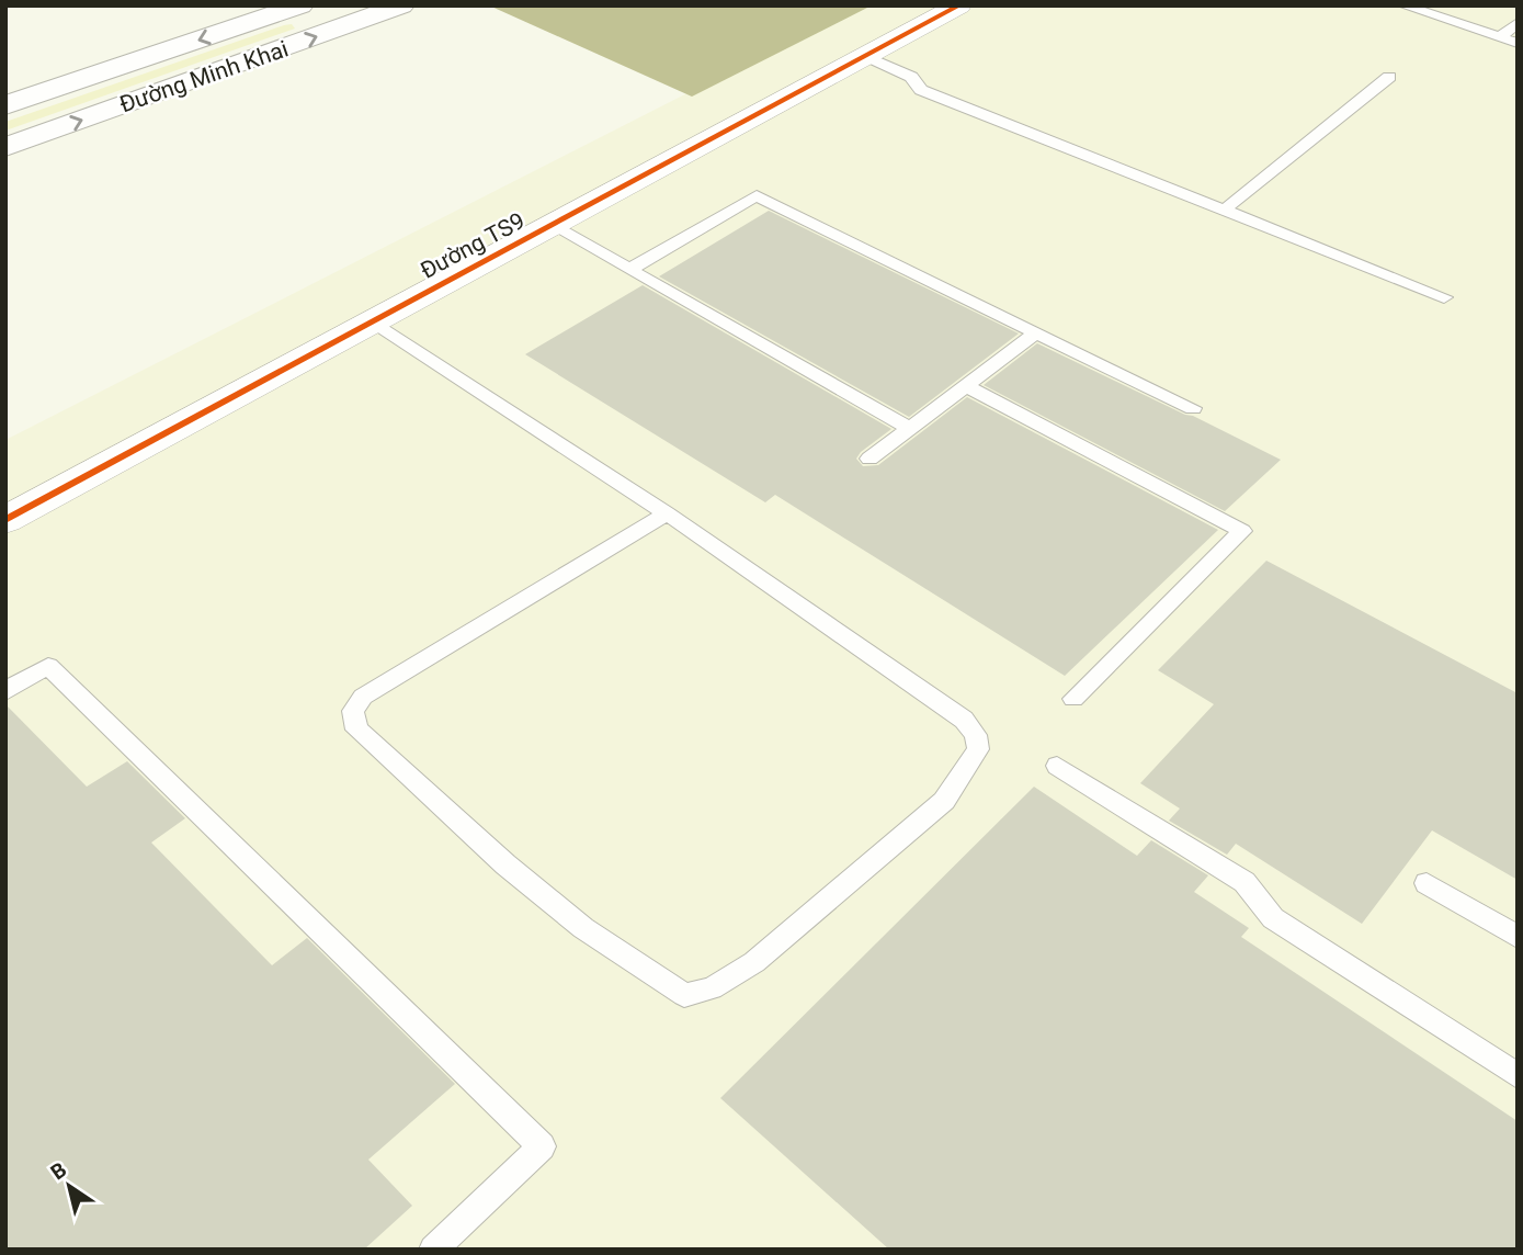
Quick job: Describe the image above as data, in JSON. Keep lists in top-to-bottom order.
{
  "streets": {
    "main road": ["Đường Minh Khai"],
    "street": ["Đường TS9"]
  },
  "north": "top left"
}
